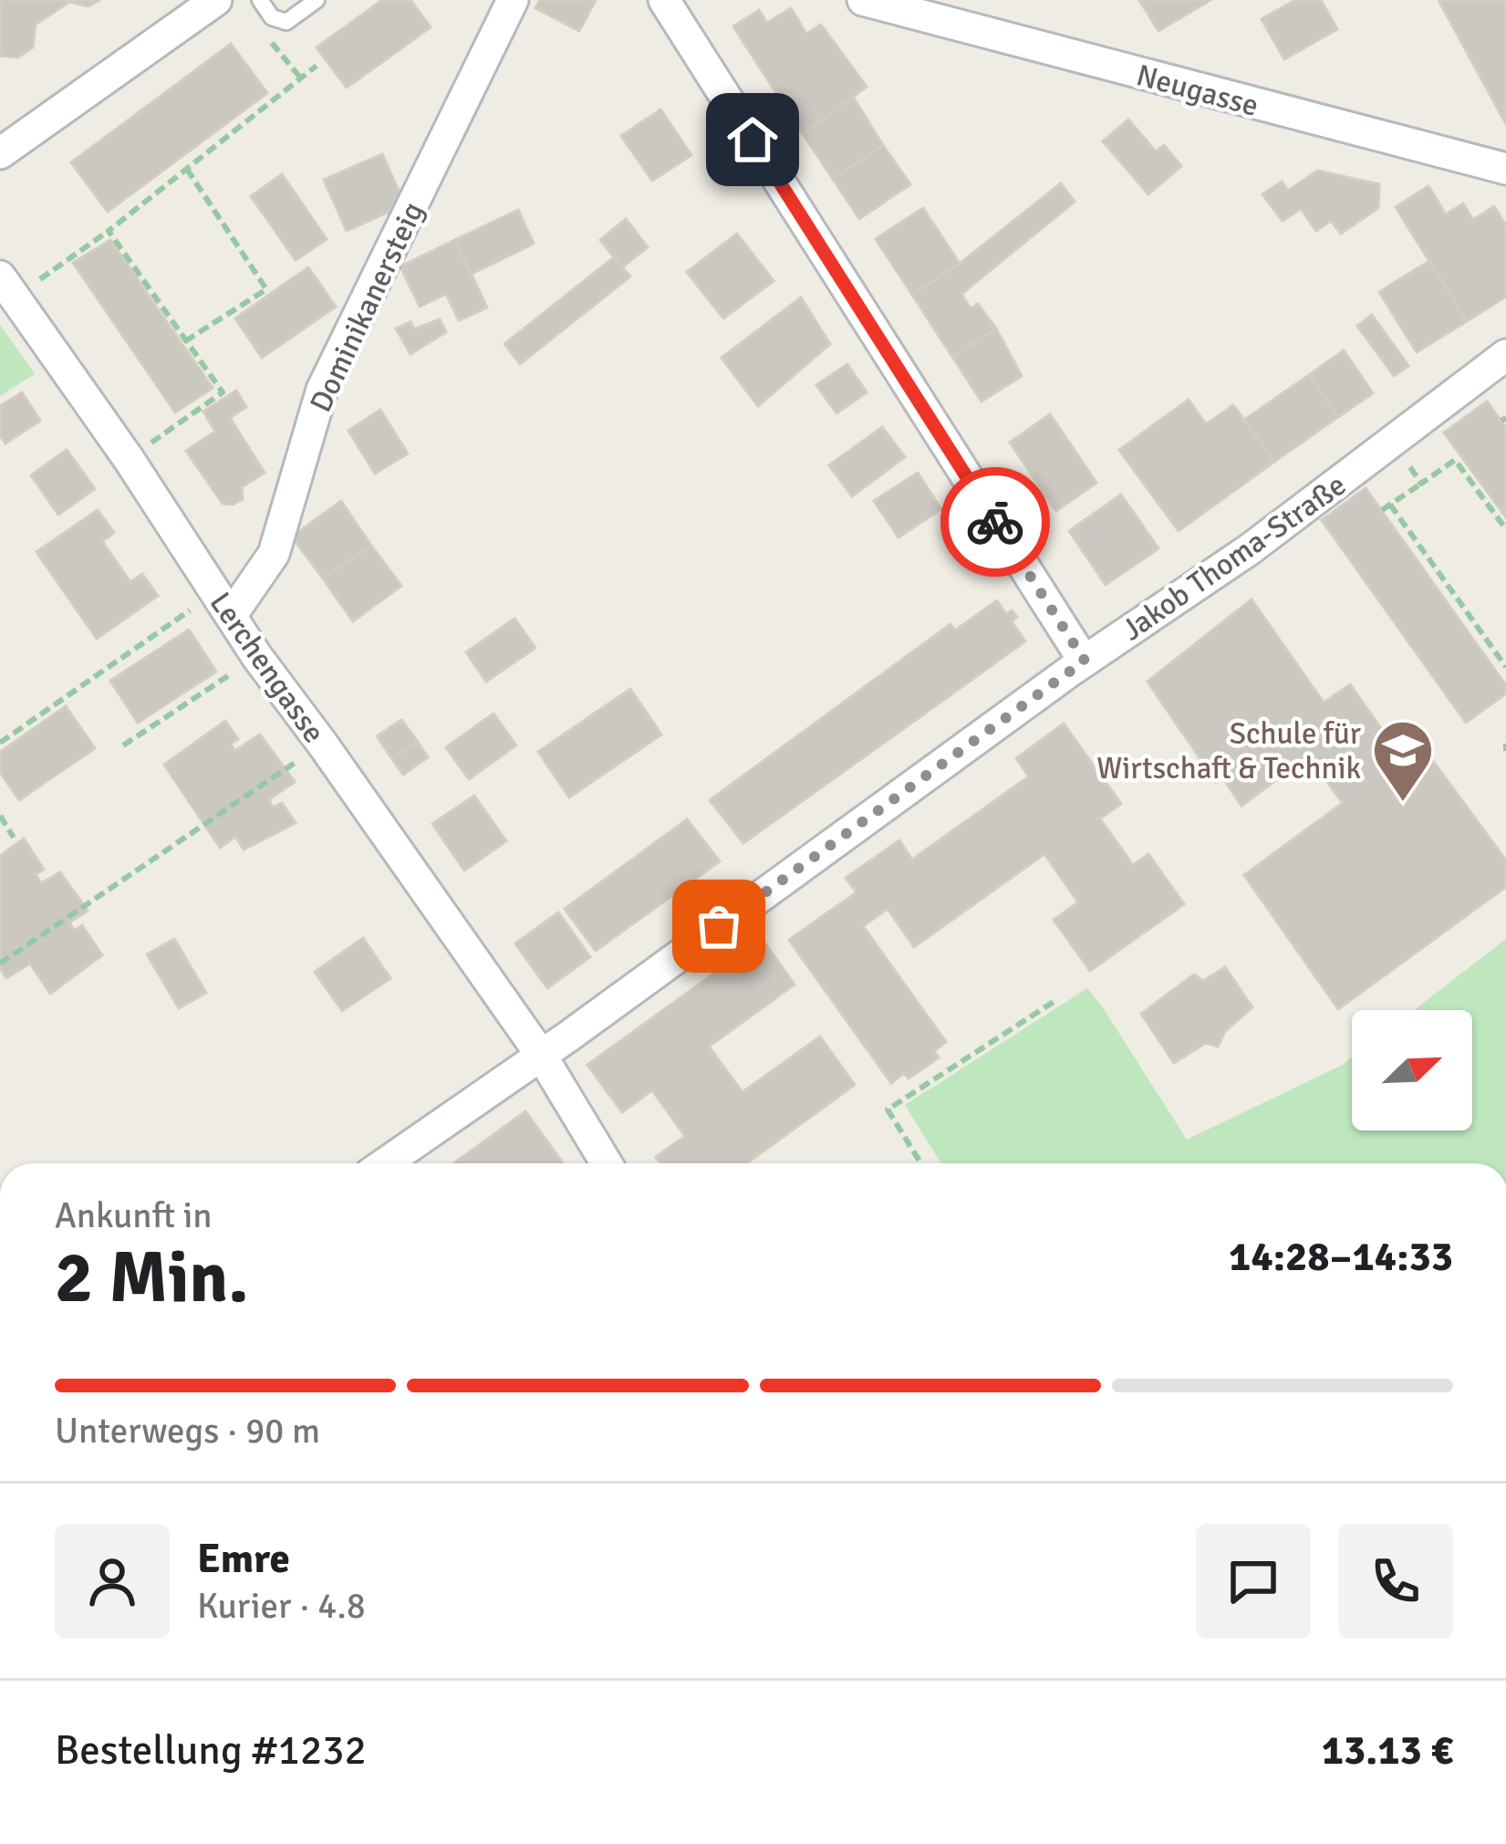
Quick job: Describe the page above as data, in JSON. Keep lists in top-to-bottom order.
{
  "streets": {
    "street": [
      "Neugasse",
      "Dominikanersteig",
      "Jakob Thoma-Straße",
      "Lerchengasse"
    ]
  },
  "crossings": [
    ["Dominikanersteig", "Lerchengasse"],
    ["Jakob Thoma-Straße", "Lerchengasse"]
  ],
  "places": {
    "school or university": ["Schule für Wirtschaft & Technik"]
  },
  "north": "top right",
  "page": {
    "heading": ["2 Min.", "Ankunft in", "14:28–14:33"],
    "panel": [
      "Emre",
      "Kurier · 4.8",
      "Bestellung #1232",
      "13.13 €"
    ],
    "bar": "Unterwegs · 90 m"
  }
}
